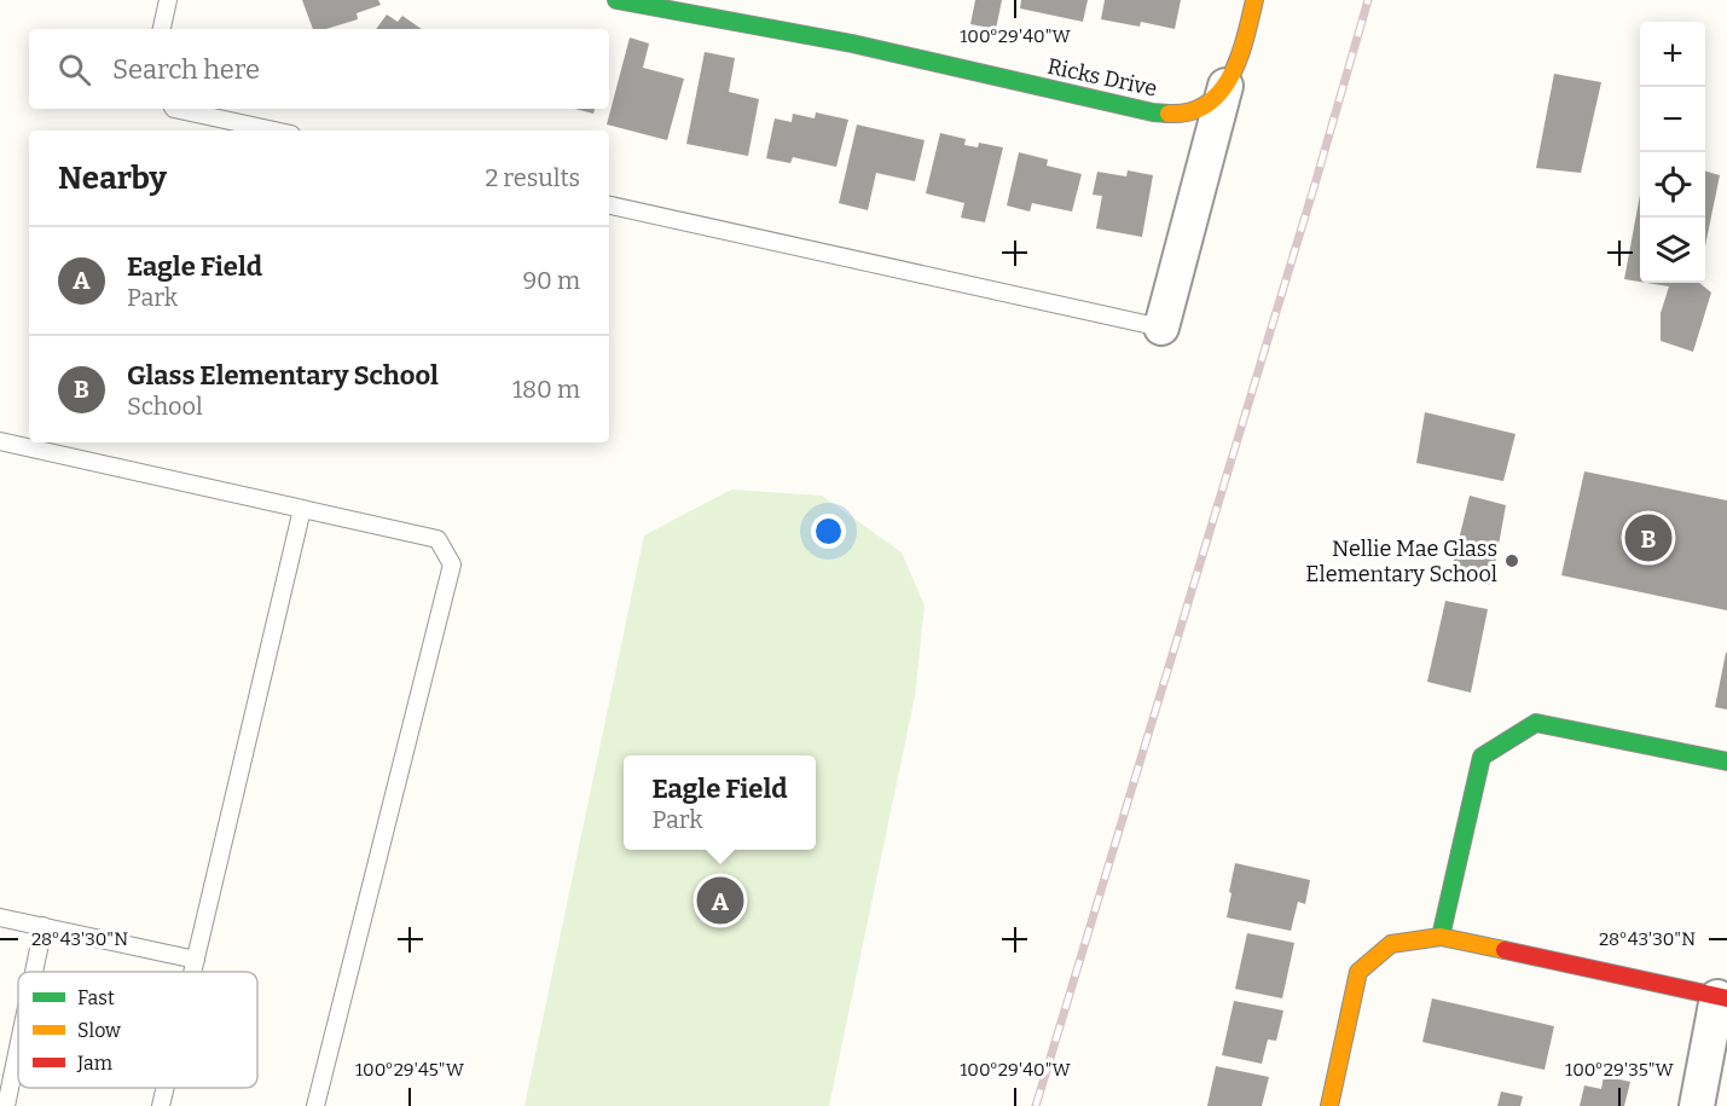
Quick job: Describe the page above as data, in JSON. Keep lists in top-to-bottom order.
{
  "streets": {
    "street": ["Ricks Drive"]
  },
  "places": ["Nellie Mae Glass Elementary School"],
  "legend": ["Fast", "Slow", "Jam"],
  "page": {
    "map_buttons": ["+", "−"],
    "search": "Search here",
    "heading": ["Nearby", "2 results"],
    "list": [
      {
        "mark": "A",
        "name": "Eagle Field",
        "note": "Park",
        "value": "90 m"
      },
      {
        "mark": "B",
        "name": "Glass Elementary School",
        "note": "School",
        "value": "180 m"
      }
    ],
    "pins": ["B", "A"],
    "popup": ["Eagle Field", "Park"]
  },
  "coordinates": [
    "100°29'40\"W",
    "28°43'30\"N",
    "100°29'45\"W",
    "100°29'35\"W"
  ]
}
